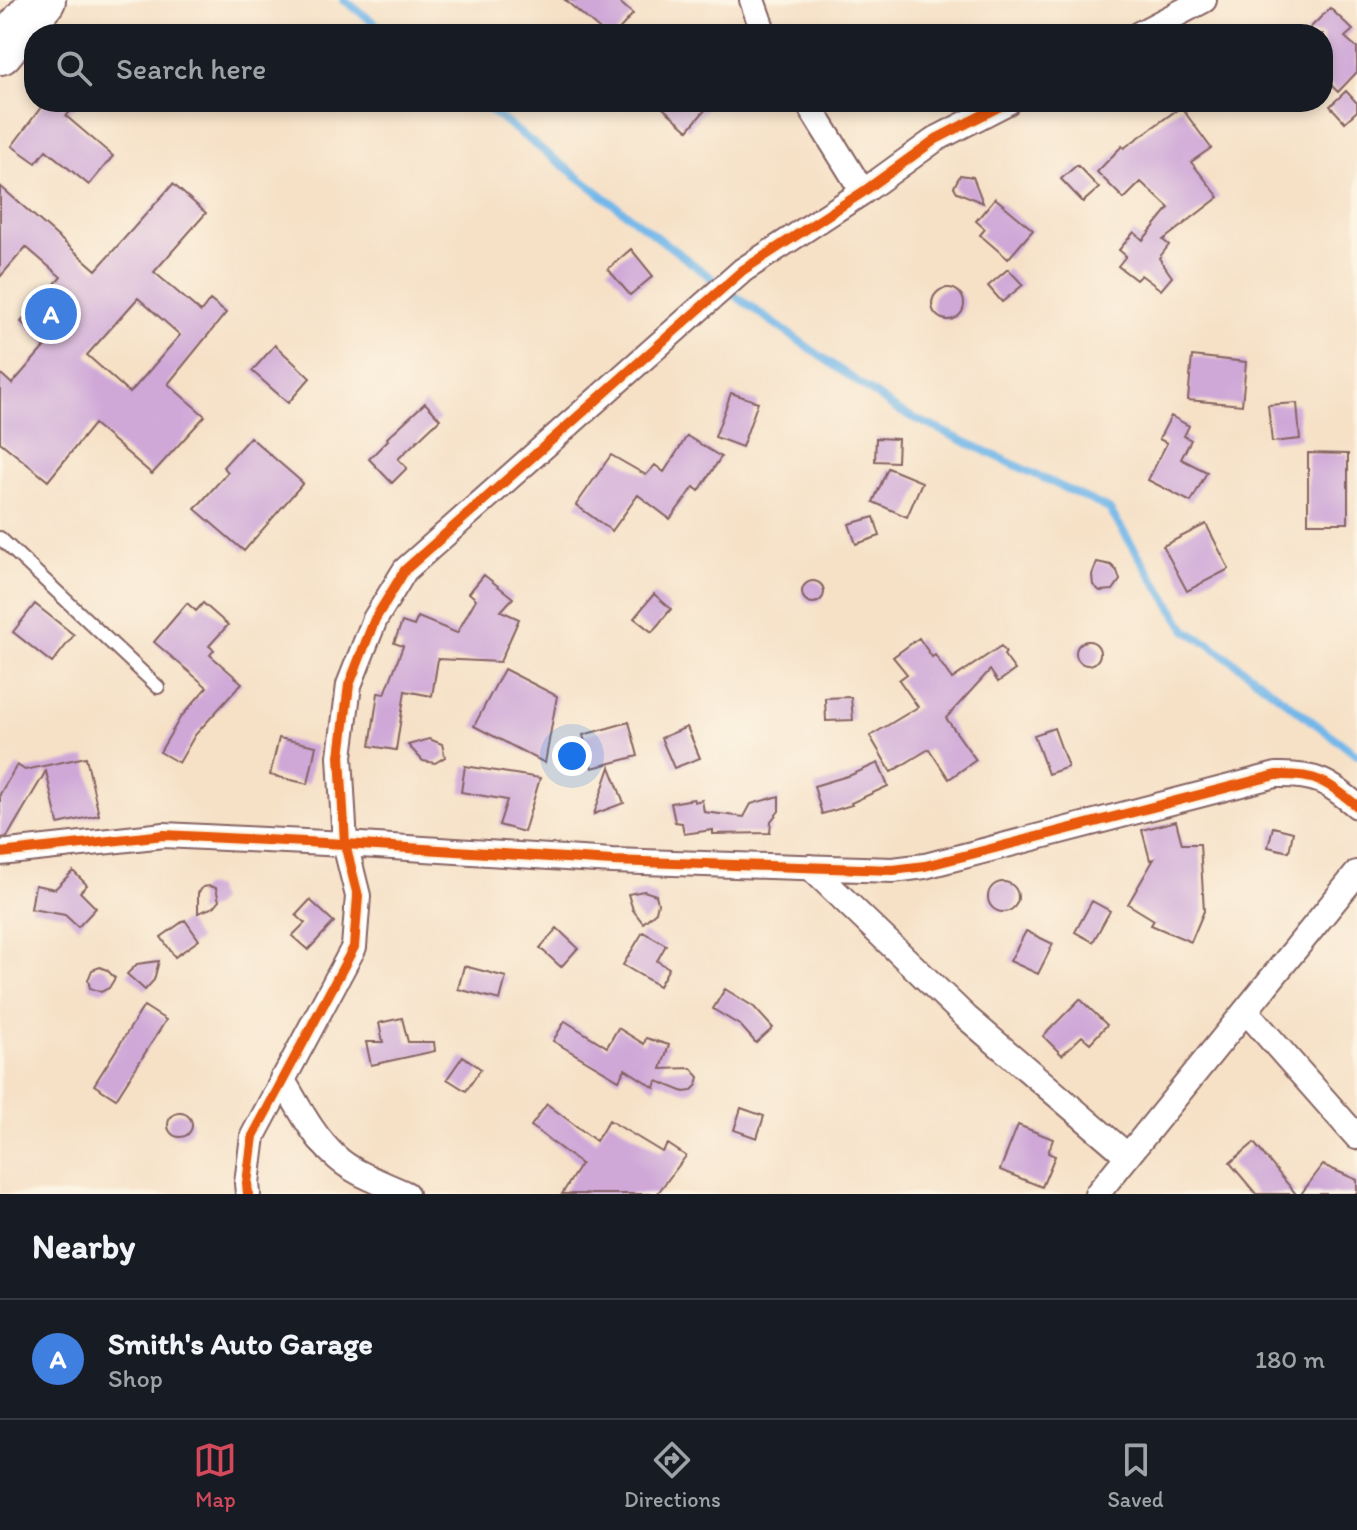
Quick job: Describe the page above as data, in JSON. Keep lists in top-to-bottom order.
{
  "page": {
    "search": "Search here",
    "pins": "A",
    "heading": "Nearby",
    "list": [
      {
        "mark": "A",
        "name": "Smith's Auto Garage",
        "note": "Shop",
        "value": "180 m"
      }
    ],
    "nav": ["Map", "Directions", "Saved"]
  }
}
